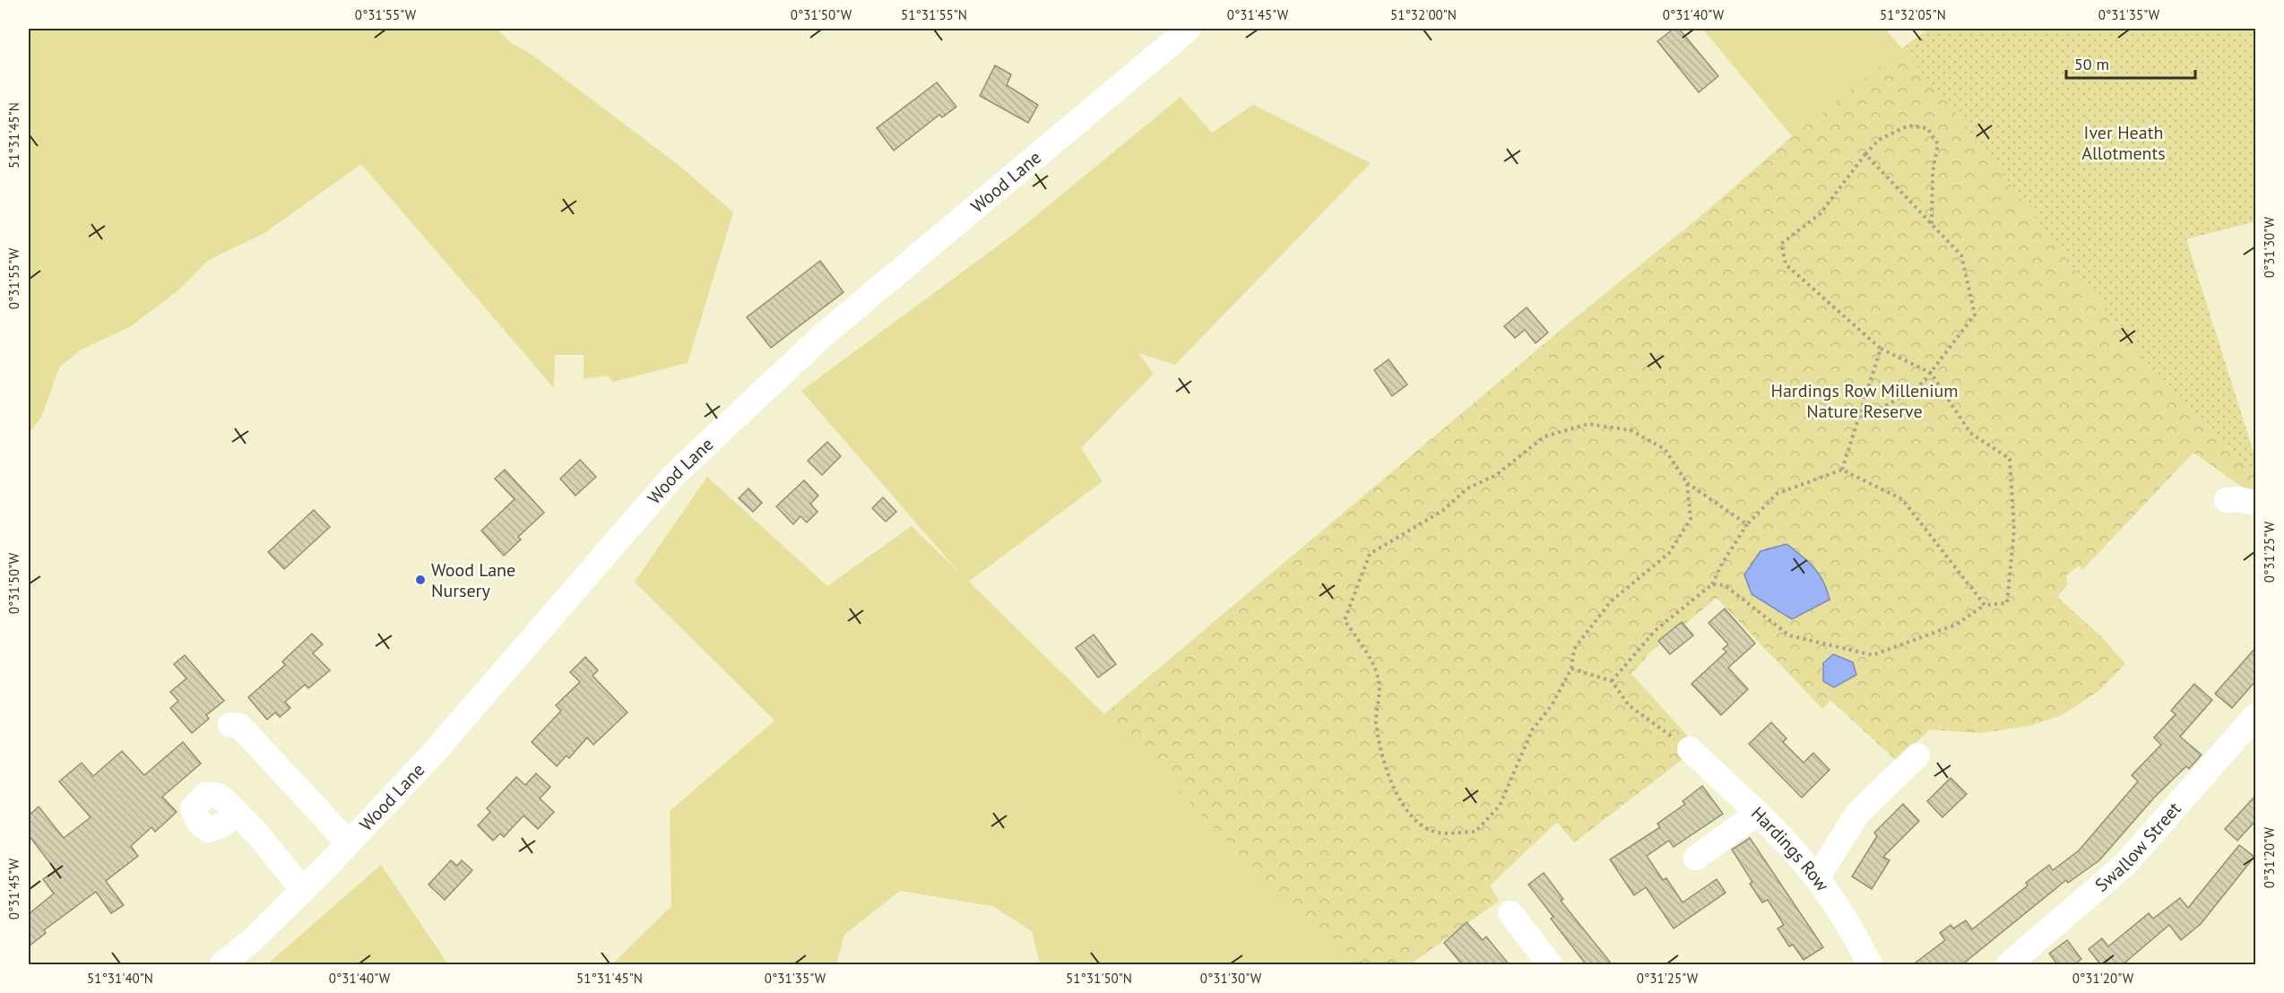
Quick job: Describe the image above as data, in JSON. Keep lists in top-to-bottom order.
{
  "streets": {
    "street": ["Wood Lane", "Swallow Street", "Hardings Row"]
  },
  "parks": ["Iver Heath Allotments", "Hardings Row Millenium Nature Reserve"],
  "places": ["Wood Lane Nursery"],
  "scale_bar": "50 m",
  "coordinates": [
    "0°31'55\"W",
    "0°31'50\"W",
    "51°31'55\"N",
    "0°31'45\"W",
    "51°32'00\"N",
    "0°31'40\"W",
    "51°32'05\"N",
    "0°31'35\"W",
    "51°31'45\"N",
    "0°31'30\"W",
    "0°31'25\"W",
    "0°31'20\"W",
    "51°31'40\"N",
    "51°31'50\"N"
  ]
}
